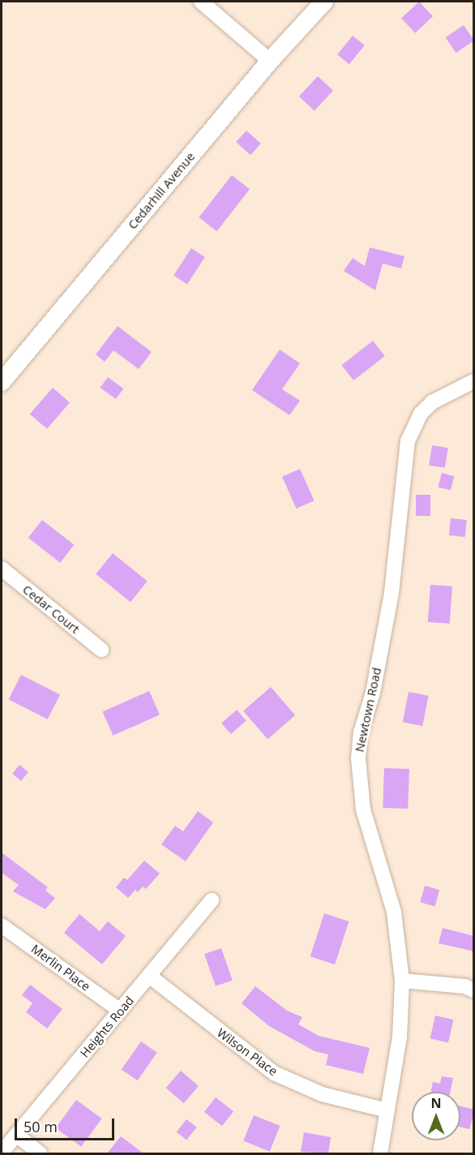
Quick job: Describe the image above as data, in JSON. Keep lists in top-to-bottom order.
{
  "streets": {
    "street": [
      "Cedarhill Avenue",
      "Cedar Court",
      "Newtown Road",
      "Merlin Place",
      "Heights Road",
      "Wilson Place"
    ]
  },
  "crossings": [
    ["Newtown Road", "Wilson Place"],
    ["Merlin Place", "Heights Road"],
    ["Heights Road", "Wilson Place"]
  ],
  "scale_bar": "50 m",
  "north": "top"
}
